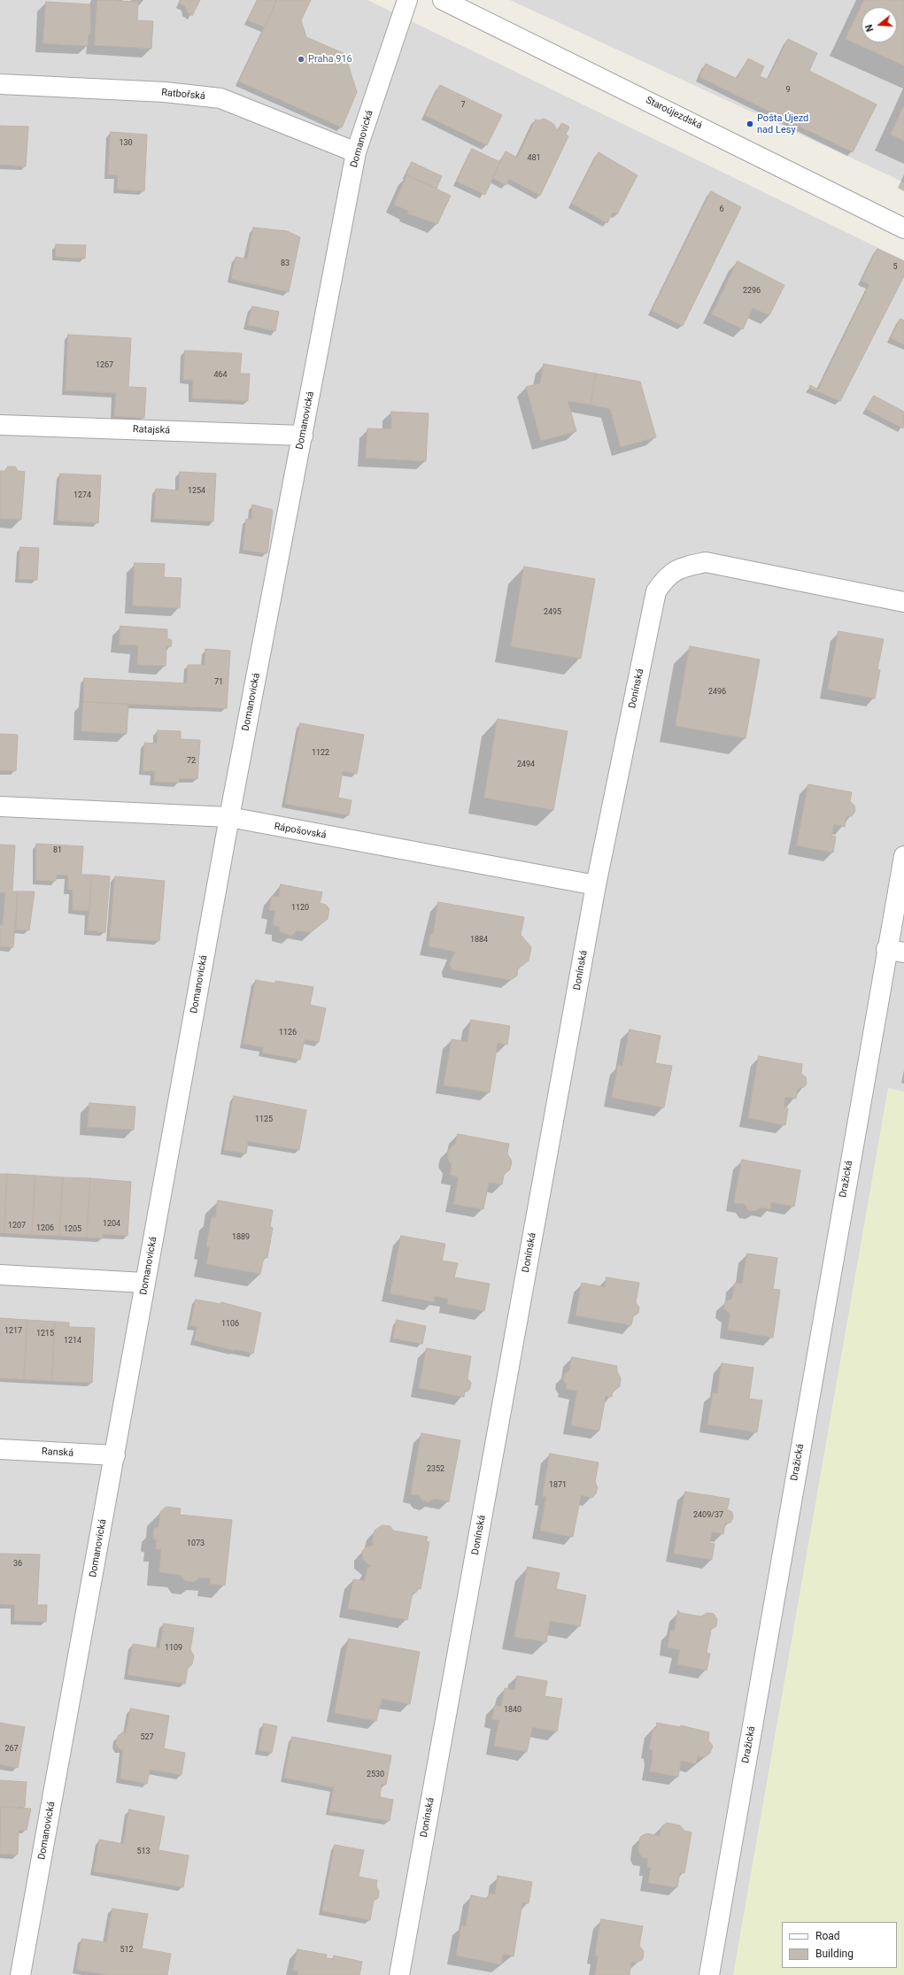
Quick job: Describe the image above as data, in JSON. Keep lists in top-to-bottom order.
{
  "streets": {
    "street": [
      "Ratbořská",
      "Staroújezdská",
      "Domanovická",
      "Ratajská",
      "Donínská",
      "Rápošovská",
      "Dražická",
      "Ranská"
    ]
  },
  "crossings": [
    ["Ratbořská", "Domanovická"],
    ["Domanovická", "Ratajská"],
    ["Domanovická", "Rápošovská"],
    ["Domanovická", "Ranská"],
    ["Donínská", "Rápošovská"]
  ],
  "places": ["Praha 916", "Pošta Újezd nad Lesy"],
  "house_numbers": [
    "9",
    "7",
    "130",
    "481",
    "6",
    "83",
    "5",
    "2296",
    "1267",
    "464",
    "1254",
    "1274",
    "2495",
    "71",
    "2496",
    "1122",
    "72",
    "2494",
    "81",
    "1120",
    "1884",
    "1126",
    "1125",
    "1204",
    "1207",
    "1206",
    "1205",
    "1889",
    "1106",
    "1217",
    "1215",
    "1214",
    "2352",
    "1871",
    "2409/37",
    "1073",
    "36",
    "1109",
    "1840",
    "527",
    "267",
    "2530",
    "513",
    "512"
  ],
  "legend": ["Road", "Building"],
  "north": "left"
}
